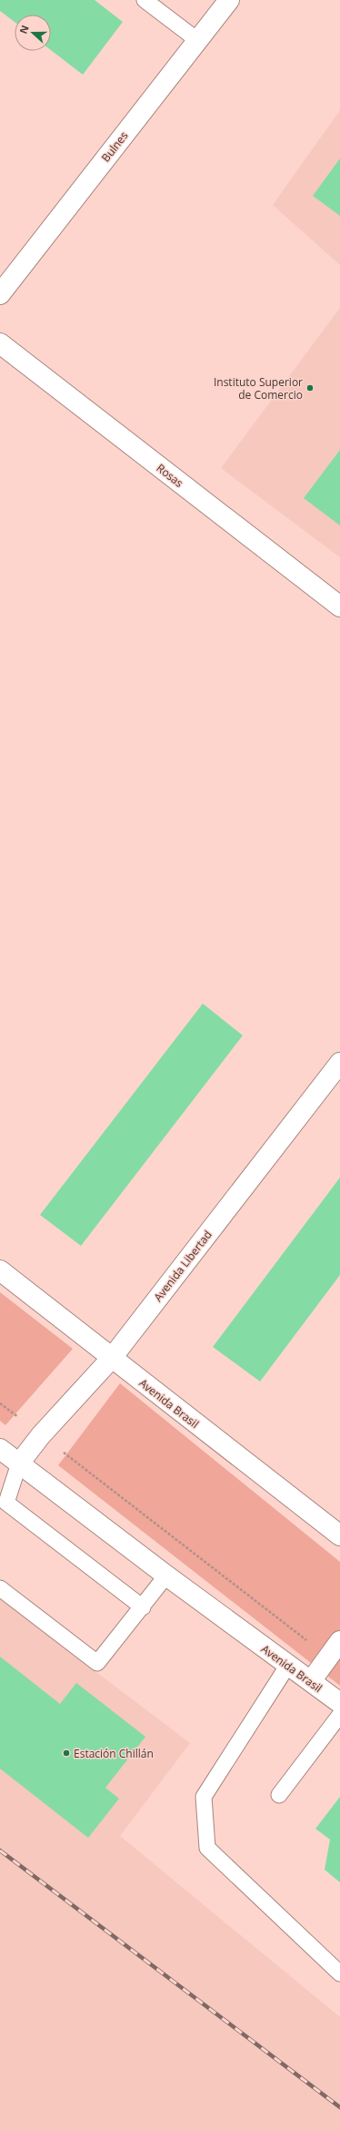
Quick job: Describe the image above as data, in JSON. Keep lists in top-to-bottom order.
{
  "streets": {
    "main road": [
      "Bulnes",
      "Rosas",
      "Avenida Libertad",
      "Avenida Brasil"
    ]
  },
  "crossings": [
    ["Avenida Libertad", "Avenida Brasil"]
  ],
  "places": ["Instituto Superior de Comercio", "Estación Chillán"],
  "north": "left"
}
